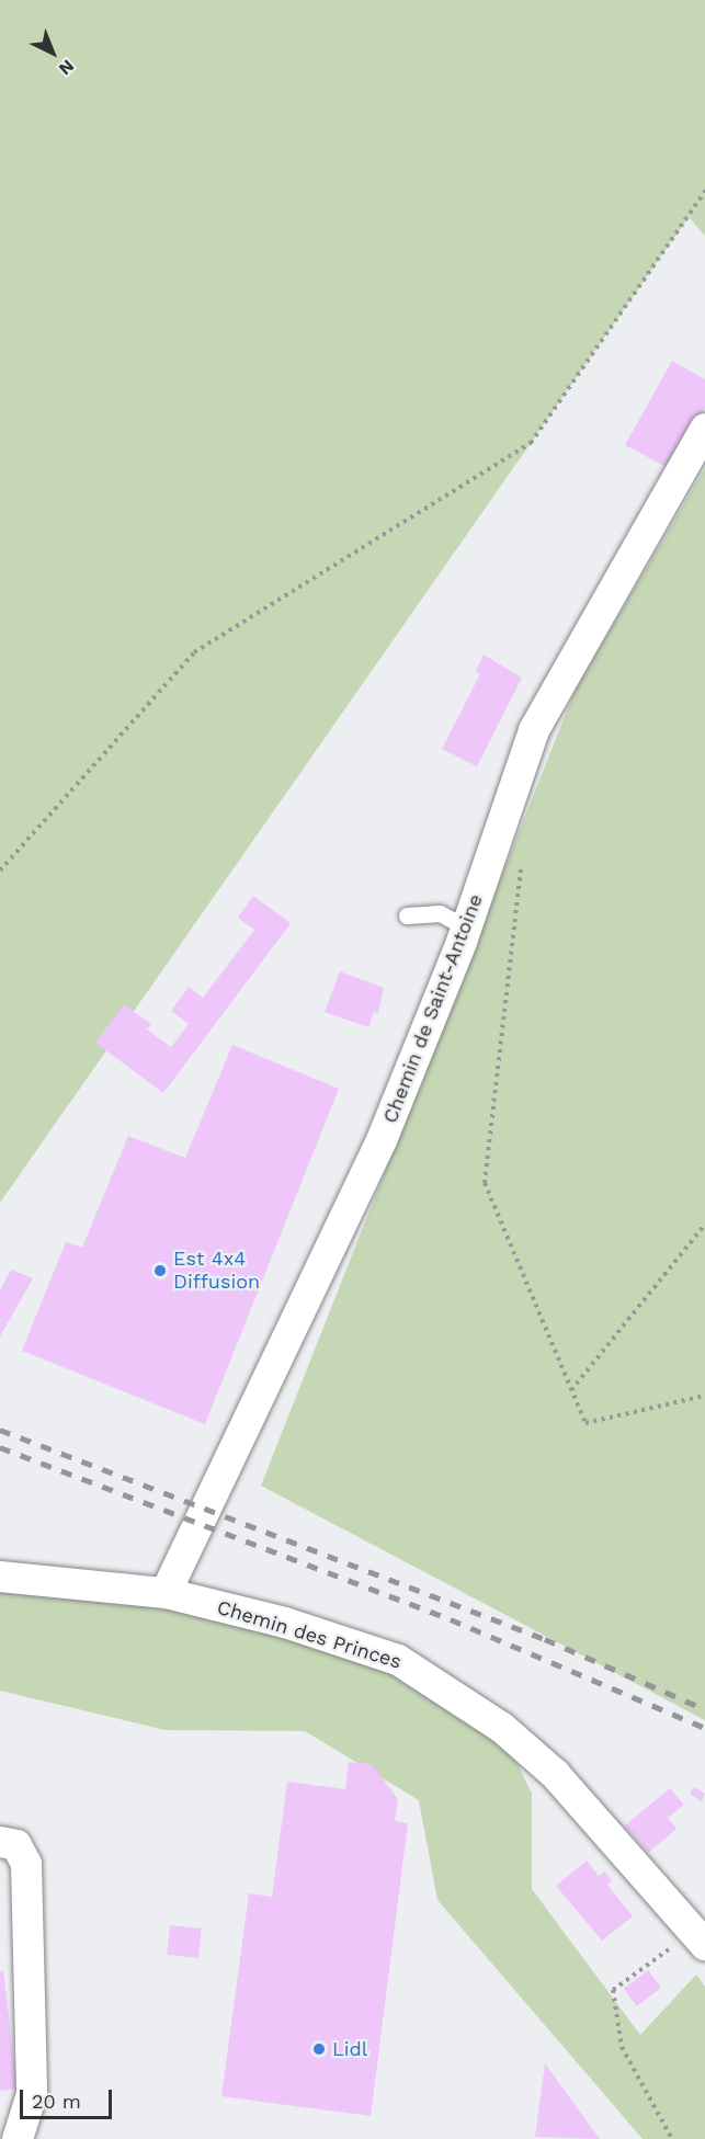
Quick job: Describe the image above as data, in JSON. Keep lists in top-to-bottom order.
{
  "streets": {
    "street": ["Chemin de Saint-Antoine", "Chemin des Princes"]
  },
  "crossings": [
    ["Chemin de Saint-Antoine", "Chemin des Princes"]
  ],
  "places": ["Est 4x4 Diffusion", "Lidl"],
  "scale_bar": "20 m",
  "north": "bottom right"
}
